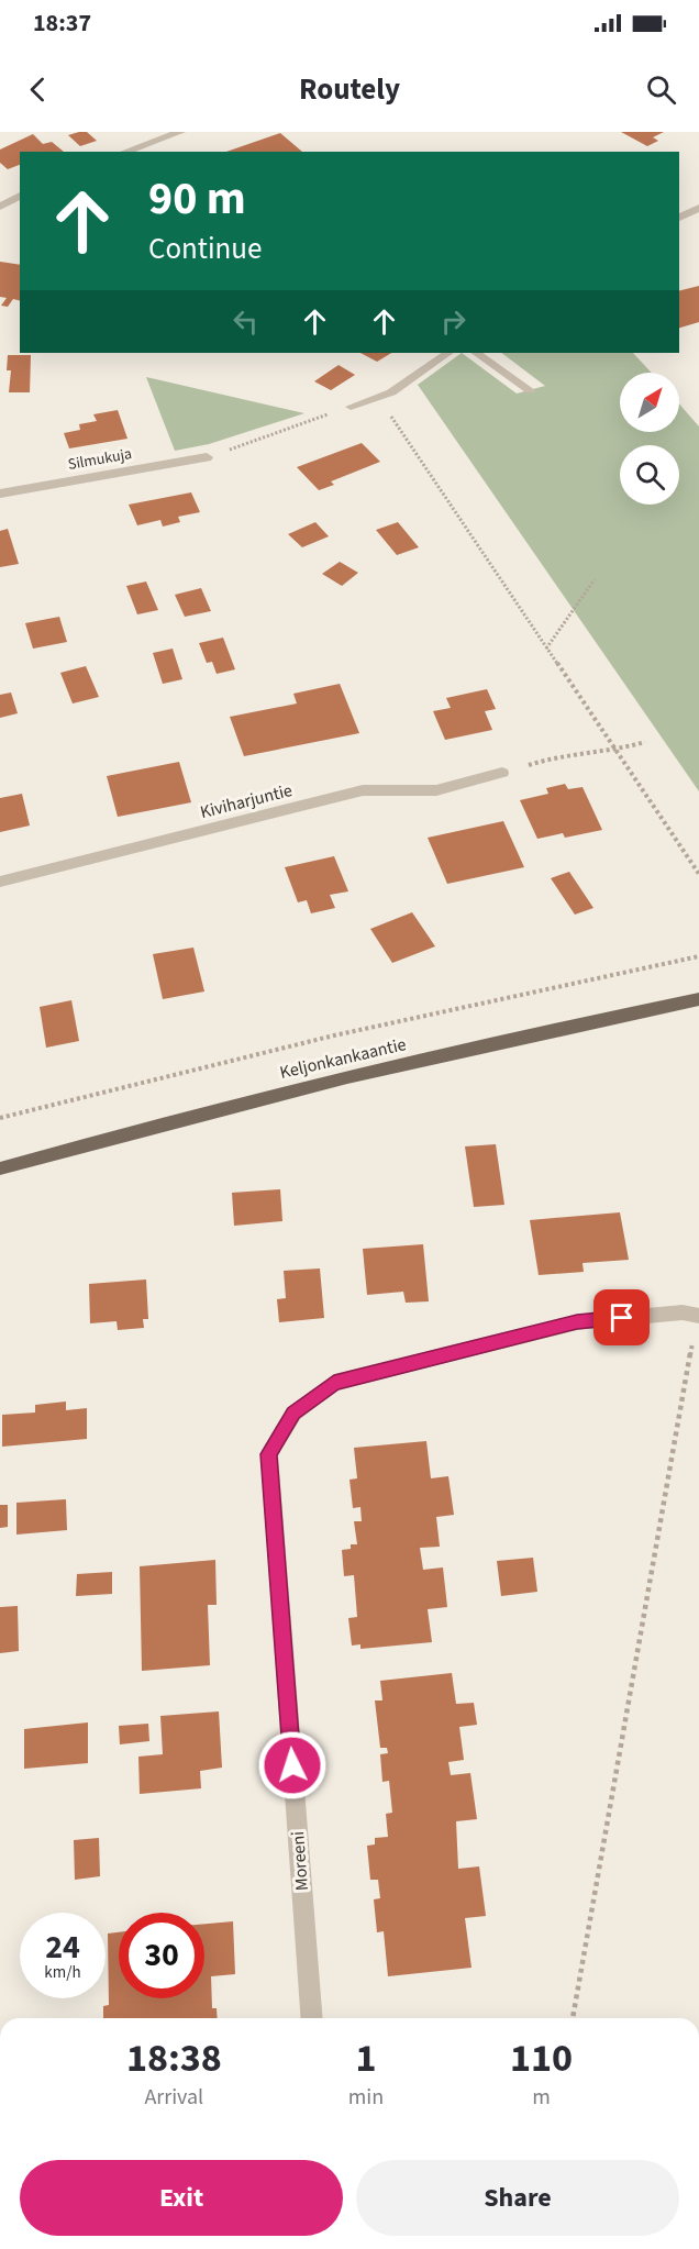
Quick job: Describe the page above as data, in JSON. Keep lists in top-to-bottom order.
{
  "streets": {
    "main road": ["Keljonkankaantie"],
    "street": ["Silmukuja", "Kiviharjuntie", "Moreeni"]
  },
  "north": "top right",
  "page": {
    "status": "18:37",
    "header": "Routely",
    "turn": ["90 m", "Continue"],
    "speed": "24 km/h",
    "limit": "30",
    "eta": [
      "18:38",
      "Arrival",
      "1",
      "min",
      "110",
      "m"
    ],
    "buttons": ["Exit", "Share"]
  }
}
